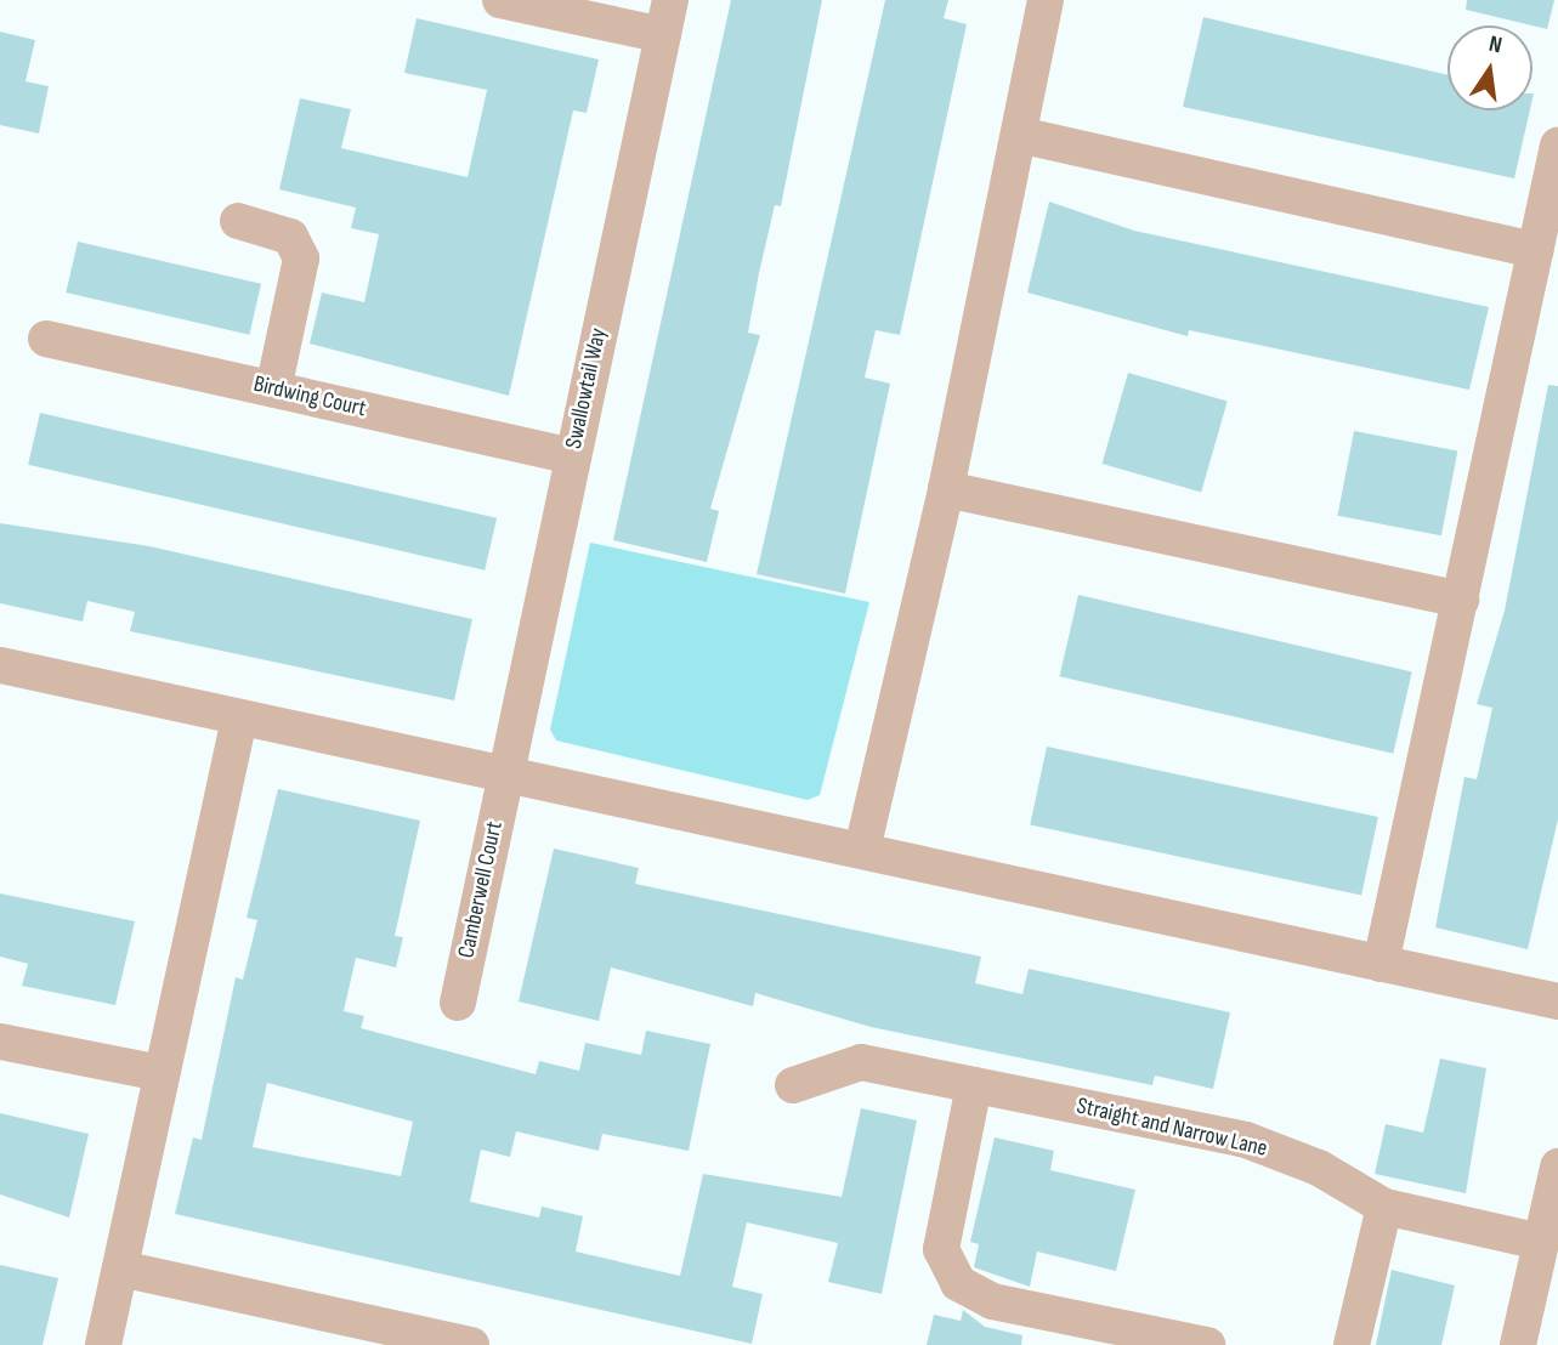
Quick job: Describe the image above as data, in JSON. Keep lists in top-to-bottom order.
{
  "streets": {
    "street": [
      "Swallowtail Way",
      "Birdwing Court",
      "Camberwell Court",
      "Straight and Narrow Lane"
    ]
  },
  "crossings": [
    ["Swallowtail Way", "Birdwing Court"],
    ["Swallowtail Way", "Camberwell Court"]
  ],
  "north": "top"
}
